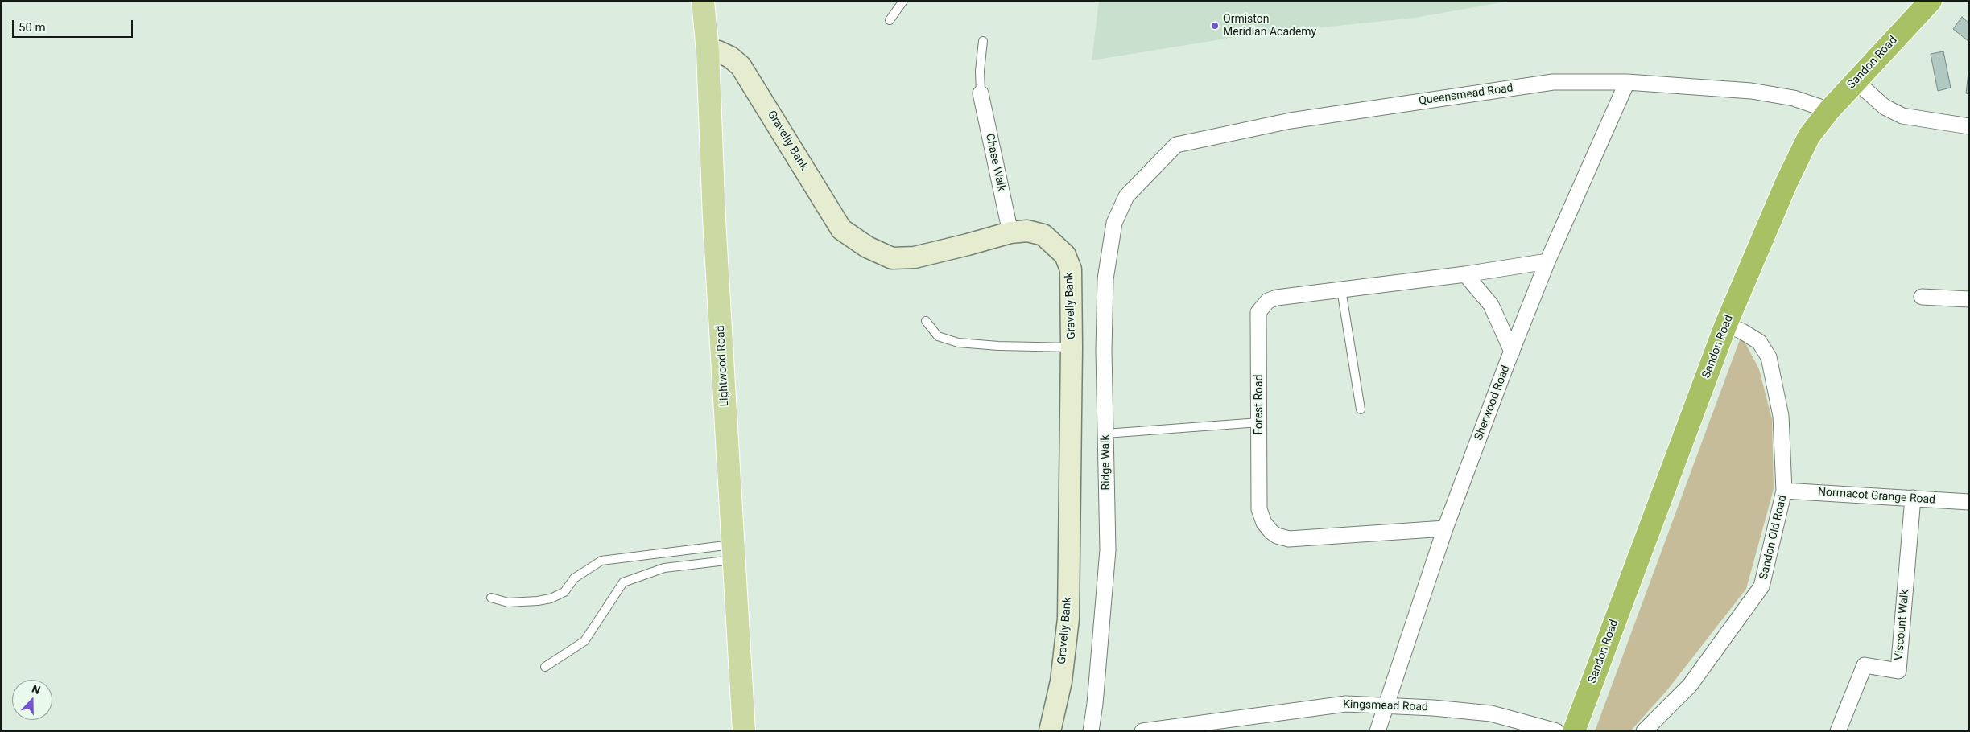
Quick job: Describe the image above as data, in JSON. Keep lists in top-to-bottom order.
{
  "streets": {
    "highway": ["Sandon Road"],
    "main road": ["Lightwood Road"],
    "street": [
      "Queensmead Road",
      "Gravelly Bank",
      "Chase Walk",
      "Sherwood Road",
      "Forest Road",
      "Ridge Walk",
      "Normacot Grange Road",
      "Sandon Old Road",
      "Viscount Walk",
      "Kingsmead Road"
    ]
  },
  "crossings": [
    ["Sandon Road", "Queensmead Road"],
    ["Sandon Road", "Sandon Old Road"],
    ["Queensmead Road", "Sherwood Road"],
    ["Queensmead Road", "Ridge Walk"],
    ["Gravelly Bank", "Chase Walk"],
    ["Gravelly Bank", "Lightwood Road"],
    ["Sherwood Road", "Forest Road"],
    ["Sherwood Road", "Kingsmead Road"],
    ["Normacot Grange Road", "Sandon Old Road"],
    ["Normacot Grange Road", "Viscount Walk"]
  ],
  "places": ["Ormiston Meridian Academy"],
  "scale_bar": "50 m",
  "north": "top"
}
